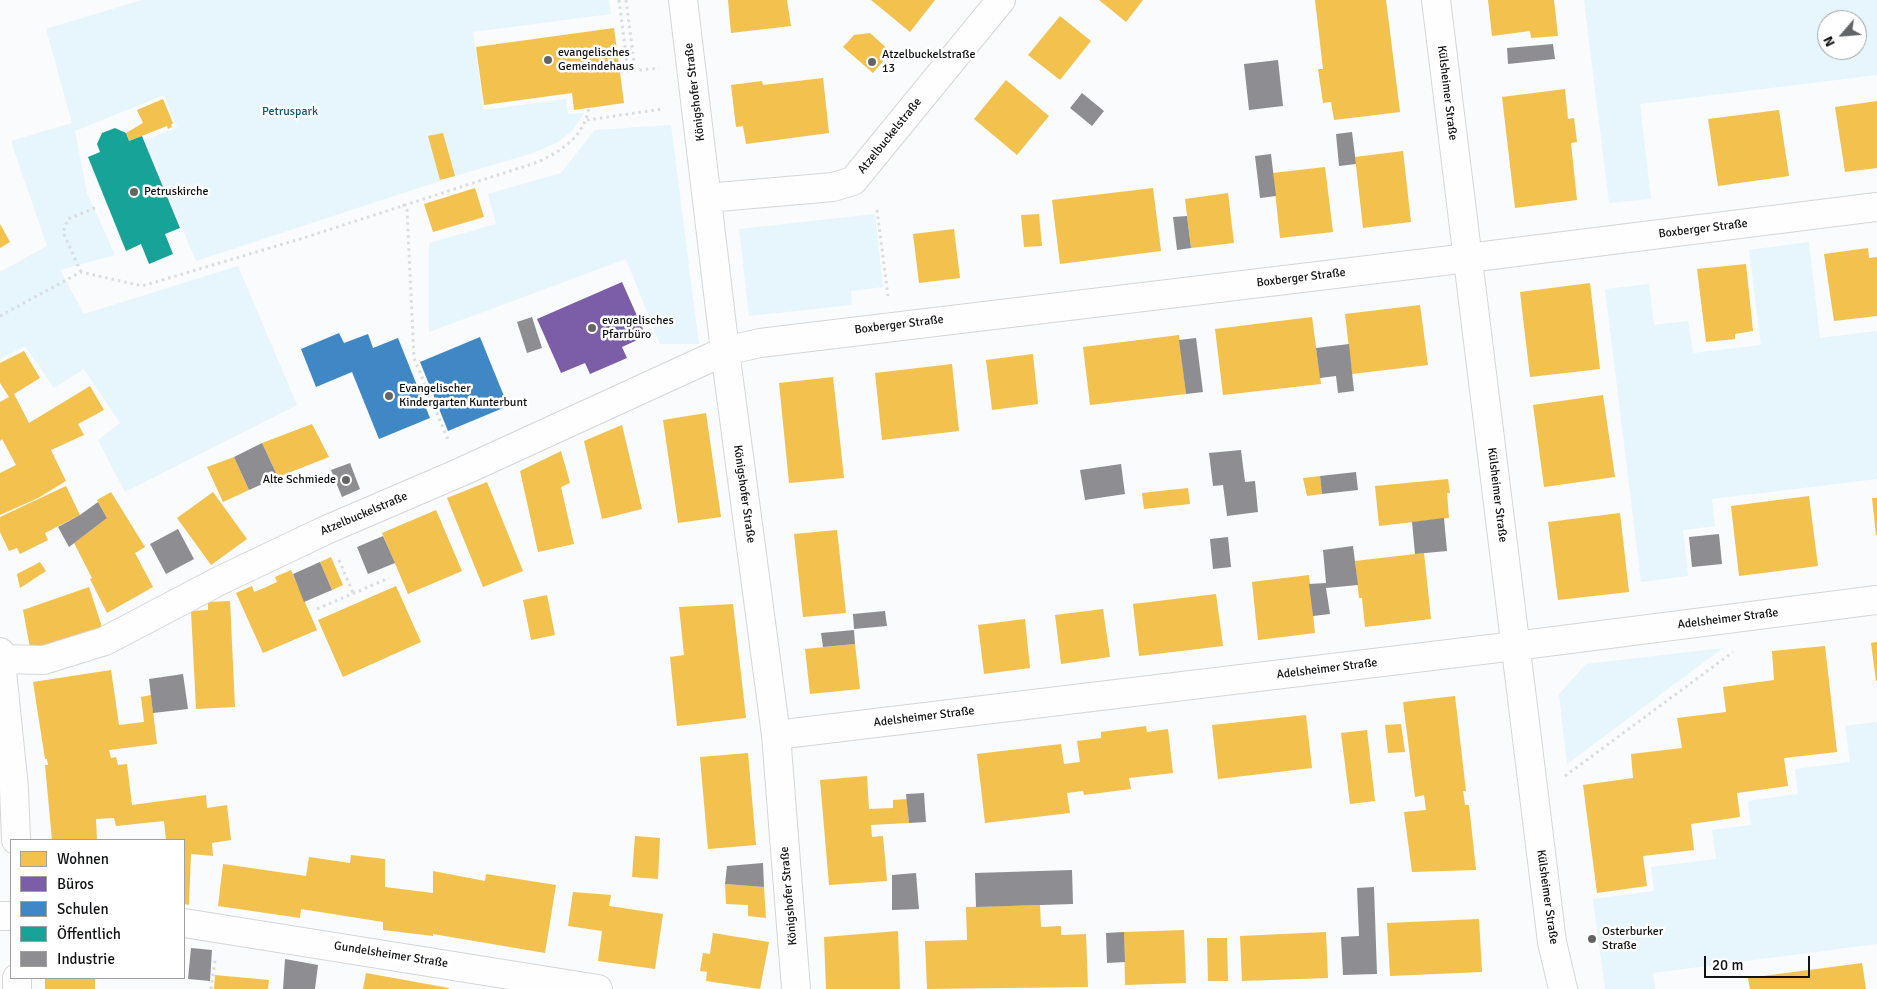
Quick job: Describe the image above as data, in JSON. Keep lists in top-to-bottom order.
{
  "streets": {
    "street": [
      "Königshofer Straße",
      "Külsheimer Straße",
      "Atzelbuckelstraße",
      "Boxberger Straße",
      "Adelsheimer Straße",
      "Gundelsheimer Straße"
    ]
  },
  "crossings": [
    ["Königshofer Straße", "Atzelbuckelstraße"],
    ["Königshofer Straße", "Boxberger Straße"],
    ["Königshofer Straße", "Adelsheimer Straße"],
    ["Külsheimer Straße", "Boxberger Straße"],
    ["Külsheimer Straße", "Adelsheimer Straße"],
    ["Atzelbuckelstraße", "Boxberger Straße"]
  ],
  "parks": ["Petruspark"],
  "places": [
    "evangelisches Gemeindehaus",
    "Atzelbuckelstraße 13",
    "Petruskirche",
    "evangelisches Pfarrbüro",
    "Evangelischer Kindergarten Kunterbunt",
    "Alte Schmiede",
    "Osterburker Straße"
  ],
  "legend": [
    "Wohnen",
    "Büros",
    "Schulen",
    "Öffentlich",
    "Industrie"
  ],
  "scale_bar": "20 m",
  "north": "bottom left"
}
